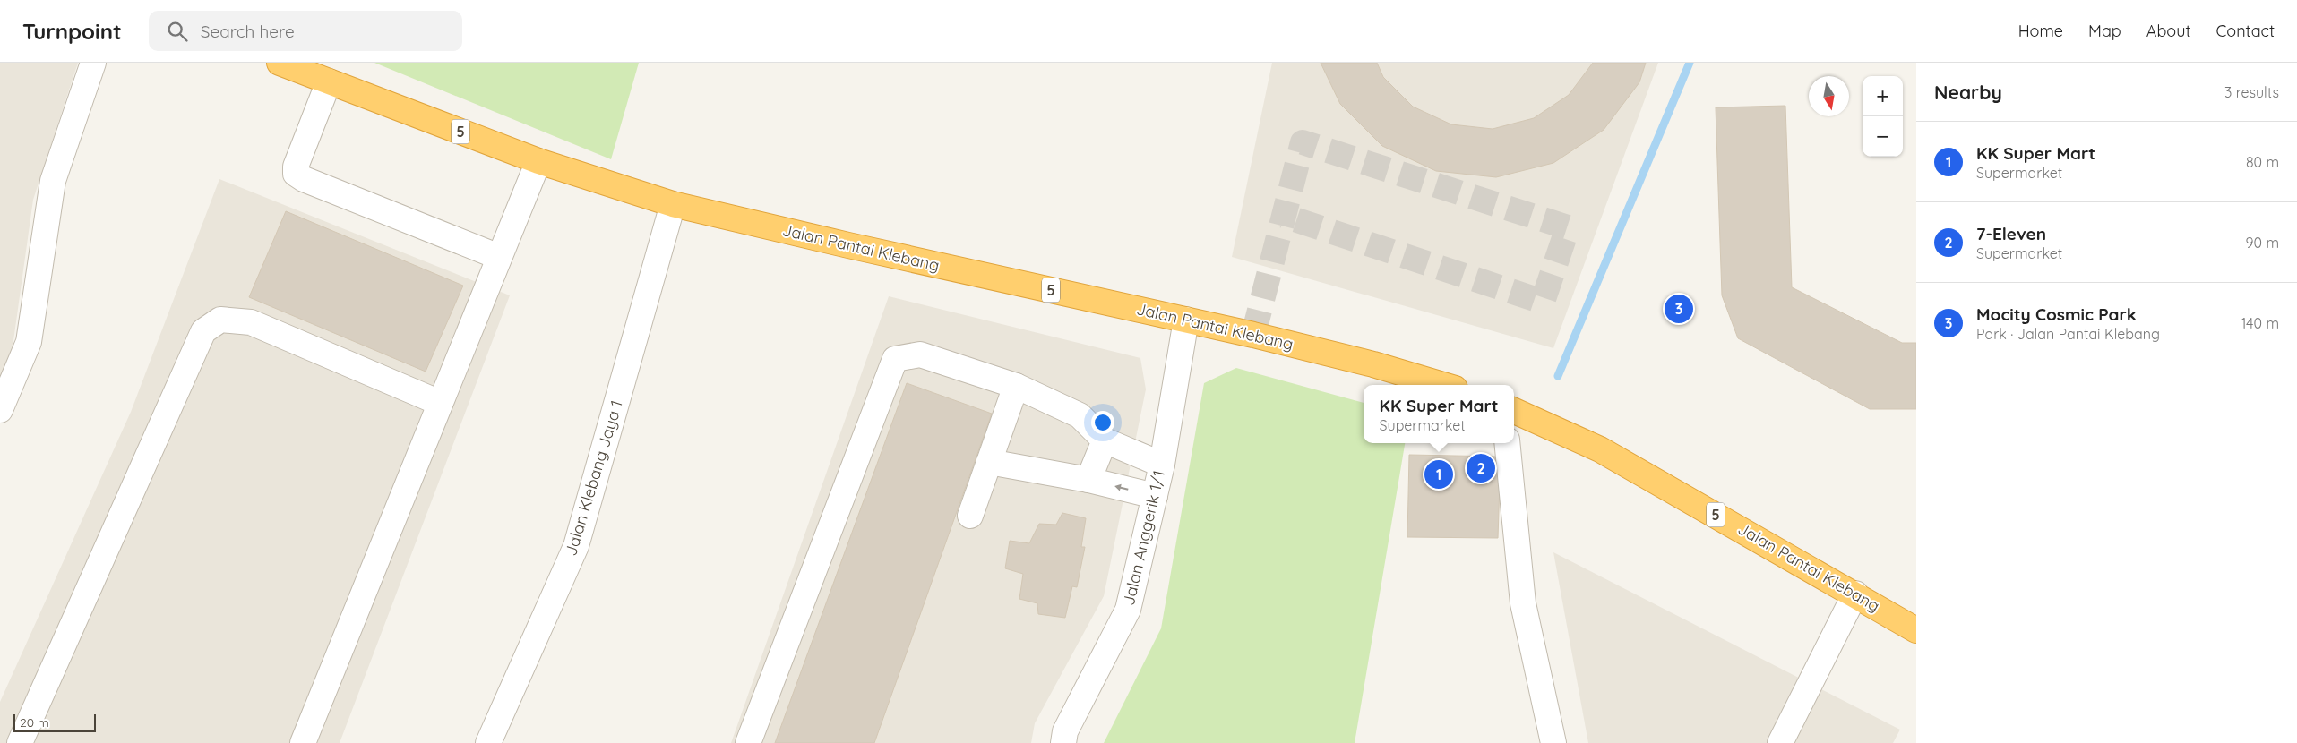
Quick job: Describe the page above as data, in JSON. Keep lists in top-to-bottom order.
{
  "streets": {
    "highway": ["5", "Jalan Pantai Klebang"],
    "street": ["Jalan Klebang Jaya 1", "Jalan Anggerik 1/1"]
  },
  "crossings": [
    ["Jalan Pantai Klebang", "Jalan Klebang Jaya 1"],
    ["Jalan Pantai Klebang", "Jalan Anggerik 1/1"]
  ],
  "scale_bar": "20 m",
  "north": "bottom",
  "page": {
    "header": "Turnpoint",
    "search": "Search here",
    "nav": [
      "Home",
      "Map",
      "About",
      "Contact"
    ],
    "heading": ["Nearby", "3 results"],
    "map_buttons": ["+", "−"],
    "list": [
      {
        "mark": "1",
        "name": "KK Super Mart",
        "note": "Supermarket",
        "value": "80 m"
      },
      {
        "mark": "2",
        "name": "7-Eleven",
        "note": "Supermarket",
        "value": "90 m"
      },
      {
        "mark": "3",
        "name": "Mocity Cosmic Park",
        "note": "Park · Jalan Pantai Klebang",
        "value": "140 m"
      }
    ],
    "pins": ["3", "2", "1"],
    "popup": ["KK Super Mart", "Supermarket"],
    "scale": "20 m"
  }
}
